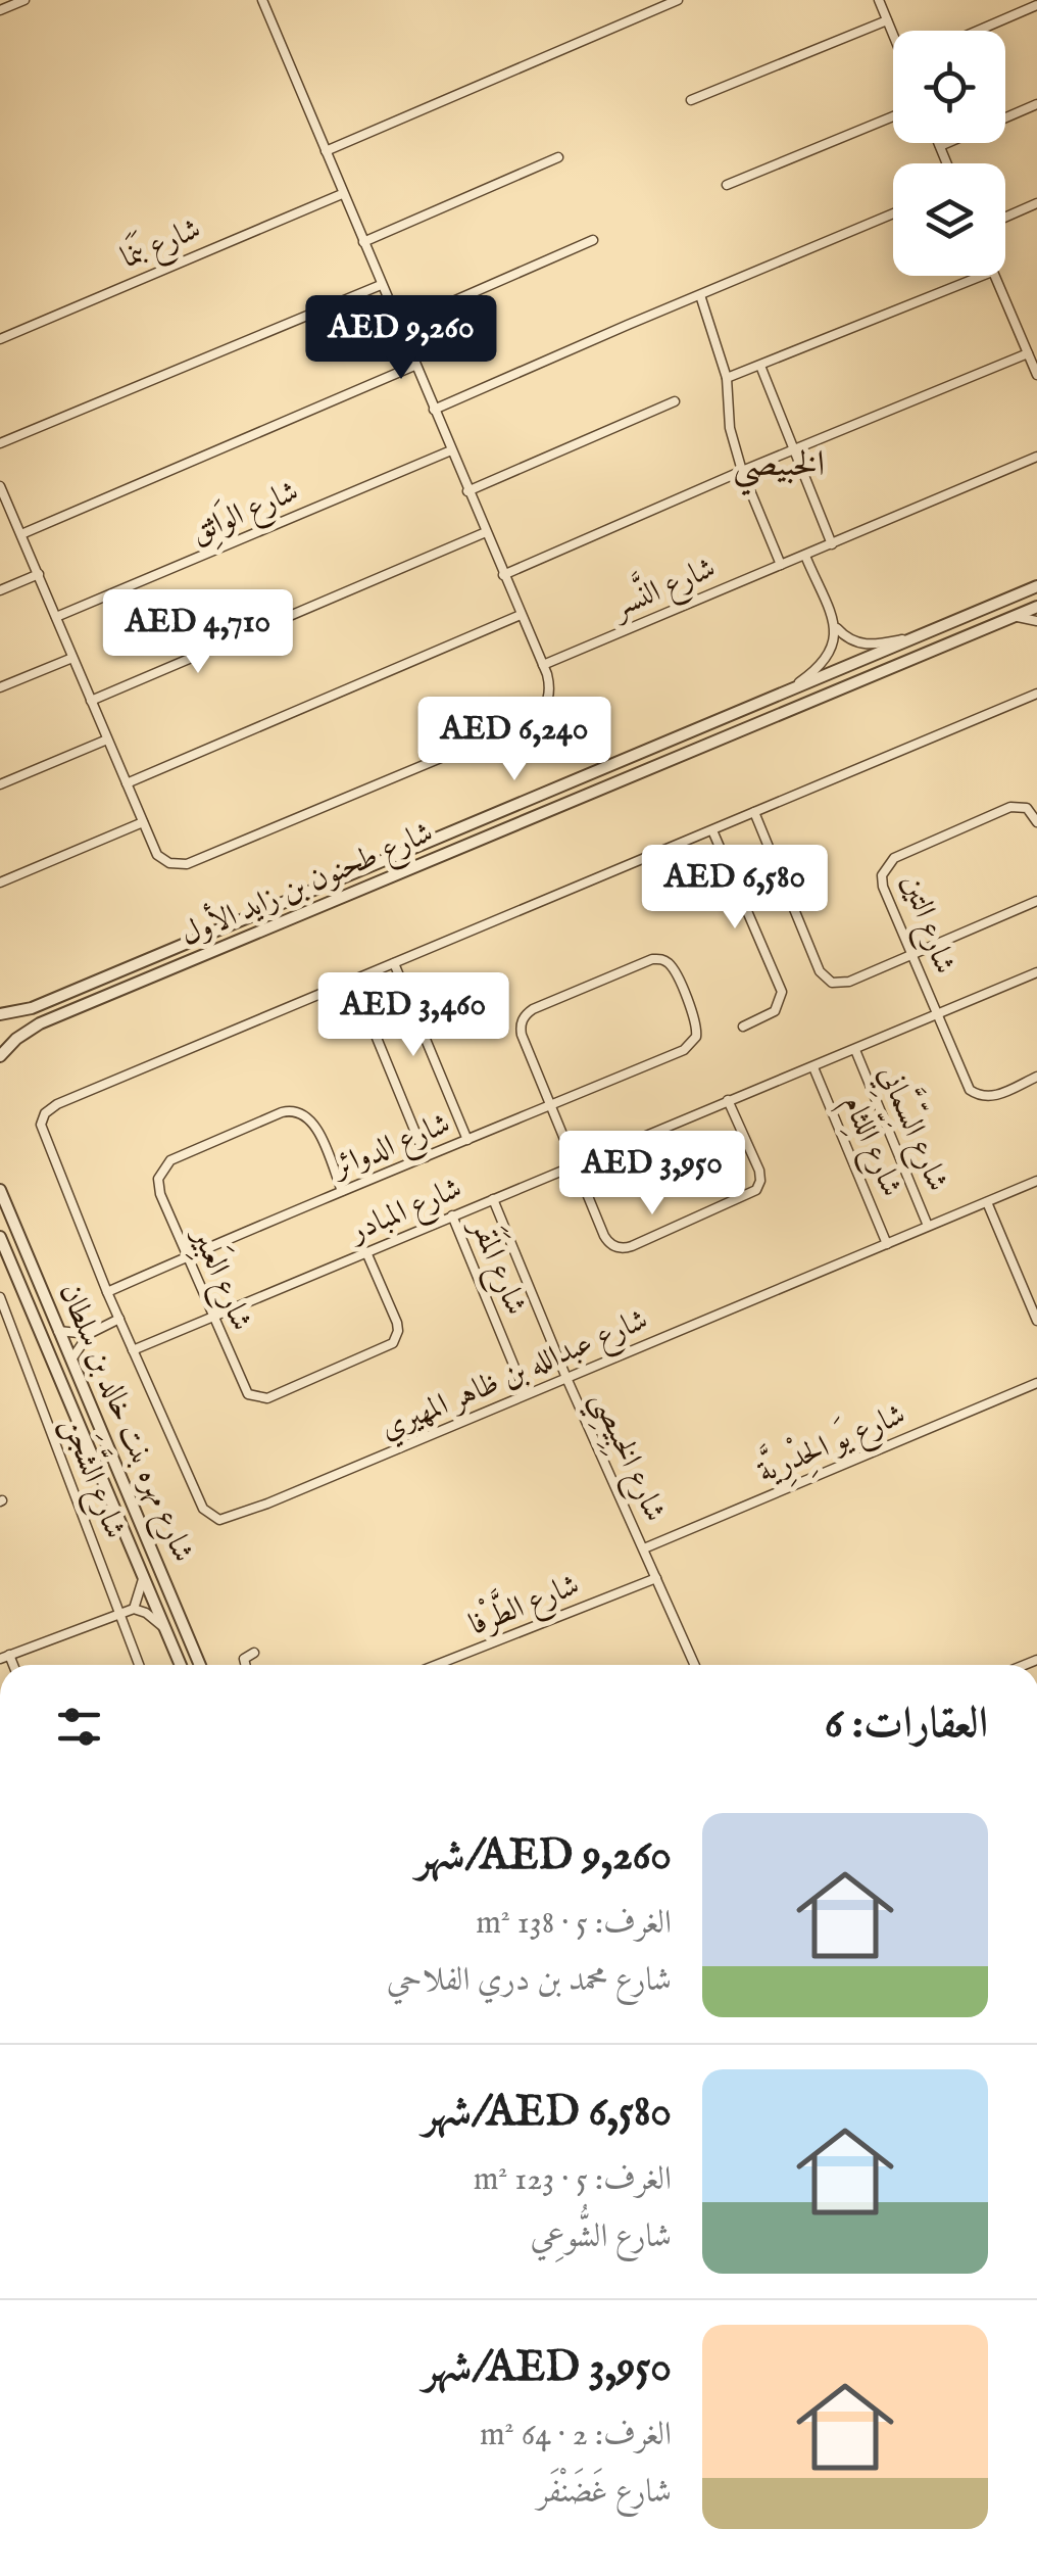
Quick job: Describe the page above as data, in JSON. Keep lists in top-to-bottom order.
{
  "streets": {
    "street": [
      "شارع بَنَما",
      "شارع الوَاثِق",
      "شارع النَّسر",
      "شارع طحنون بن زايد الأول",
      "شارع التين",
      "شارع السِّمَّانِي",
      "شارع الدوائر",
      "شارع اللِّثام",
      "شارع المبادر",
      "شارع المَقَر",
      "شارع العَبِير",
      "شارع عبدالله بن ظاهر المهيري",
      "شارع مهره بنت خالد بن سلطان",
      "شارع يَو الحِدْرِيَّة",
      "شارع الخِبِيصِي",
      "شارع الشَّجَن",
      "شارع الطَّرْفا"
    ]
  },
  "crossings": [
    ["شارع التين", "شارع المبادر"],
    ["شارع السِّمَّانِي", "شارع المبادر"],
    ["شارع السِّمَّانِي", "شارع عبدالله بن ظاهر المهيري"],
    ["شارع الدوائر", "شارع العَبِير"],
    ["شارع الدوائر", "شارع عبدالله بن ظاهر المهيري"],
    ["شارع اللِّثام", "شارع المبادر"],
    ["شارع اللِّثام", "شارع عبدالله بن ظاهر المهيري"],
    ["شارع المبادر", "شارع المَقَر"],
    ["شارع المبادر", "شارع العَبِير"],
    ["شارع المبادر", "شارع عبدالله بن ظاهر المهيري"],
    ["شارع المبادر", "شارع الخِبِيصِي"],
    ["شارع المَقَر", "شارع عبدالله بن ظاهر المهيري"],
    ["شارع عبدالله بن ظاهر المهيري", "شارع الخِبِيصِي"],
    ["شارع يَو الحِدْرِيَّة", "شارع الخِبِيصِي"],
    ["شارع الخِبِيصِي", "شارع الطَّرْفا"]
  ],
  "districts": ["الخبيصي"],
  "page": {
    "price": [
      "AED 9,260",
      "AED 4,710",
      "AED 6,240",
      "AED 6,580",
      "AED 3,460",
      "AED 3,950"
    ],
    "heading": "العقارات: 6",
    "list": [
      {
        "name": "AED 9,260/شهر",
        "note": "الغرف: 5 · 138 m² · شارع محمد بن دري الفلاحي"
      },
      {
        "name": "AED 6,580/شهر",
        "note": "الغرف: 5 · 123 m² · شارع الشُّوعِي"
      },
      {
        "name": "AED 3,950/شهر",
        "note": "الغرف: 2 · 64 m² · شارع غَضَنْفَر"
      }
    ]
  }
}
